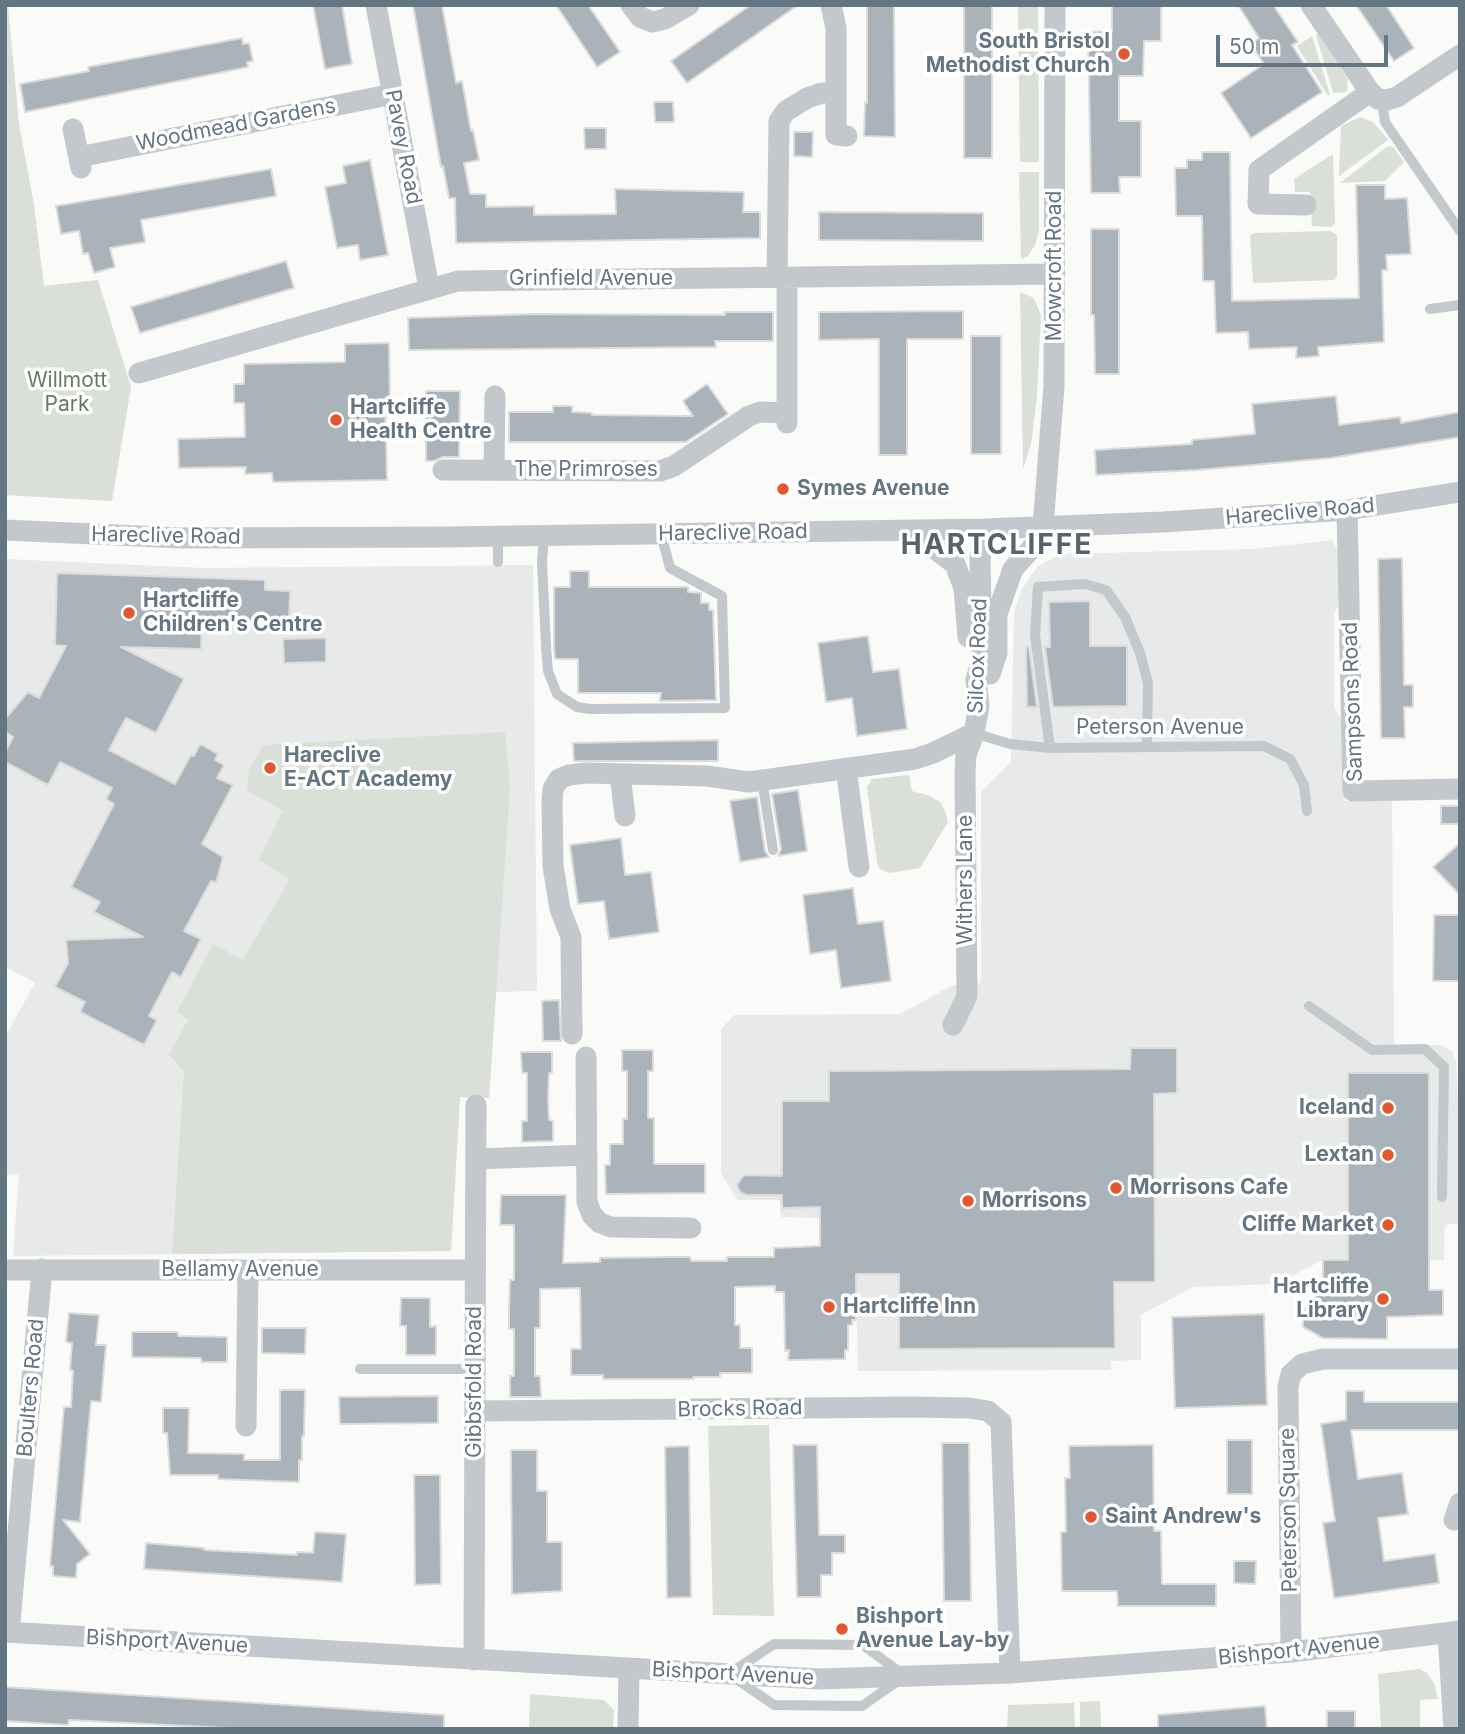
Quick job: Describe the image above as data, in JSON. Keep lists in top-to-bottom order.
{
  "streets": {
    "street": [
      "Woodmead Gardens",
      "Pavey Road",
      "Mowcroft Road",
      "Grinfield Avenue",
      "The Primroses",
      "Hareclive Road",
      "Silcox Road",
      "Sampsons Road",
      "Withers Lane",
      "Bellamy Avenue",
      "Gibbsfold Road",
      "Boulters Road",
      "Brocks Road",
      "Peterson Square",
      "Bishport Avenue"
    ],
    "lane": ["Peterson Avenue"]
  },
  "crossings": [
    ["Woodmead Gardens", "Pavey Road"],
    ["Pavey Road", "Grinfield Avenue"],
    ["Mowcroft Road", "Grinfield Avenue"],
    ["Mowcroft Road", "Hareclive Road"],
    ["Grinfield Avenue", "The Primroses"],
    ["Hareclive Road", "Silcox Road"],
    ["Hareclive Road", "Sampsons Road"],
    ["Silcox Road", "Peterson Avenue"],
    ["Silcox Road", "Withers Lane"],
    ["Peterson Avenue", "Withers Lane"],
    ["Bellamy Avenue", "Gibbsfold Road"],
    ["Bellamy Avenue", "Boulters Road"],
    ["Gibbsfold Road", "Brocks Road"],
    ["Gibbsfold Road", "Bishport Avenue"],
    ["Boulters Road", "Bishport Avenue"],
    ["Brocks Road", "Bishport Avenue"],
    ["Peterson Square", "Bishport Avenue"]
  ],
  "districts": ["HARTCLIFFE"],
  "parks": ["Willmott Park"],
  "places": [
    "South Bristol Methodist Church",
    "Hartcliffe Health Centre",
    "Symes Avenue",
    "Hartcliffe Children's Centre",
    "Hareclive E-ACT Academy",
    "Iceland",
    "Lextan",
    "Morrisons Cafe",
    "Morrisons",
    "Cliffe Market",
    "Hartcliffe Library",
    "Hartcliffe Inn",
    "Saint Andrew's",
    "Bishport Avenue Lay-by"
  ],
  "scale_bar": "50 m"
}
